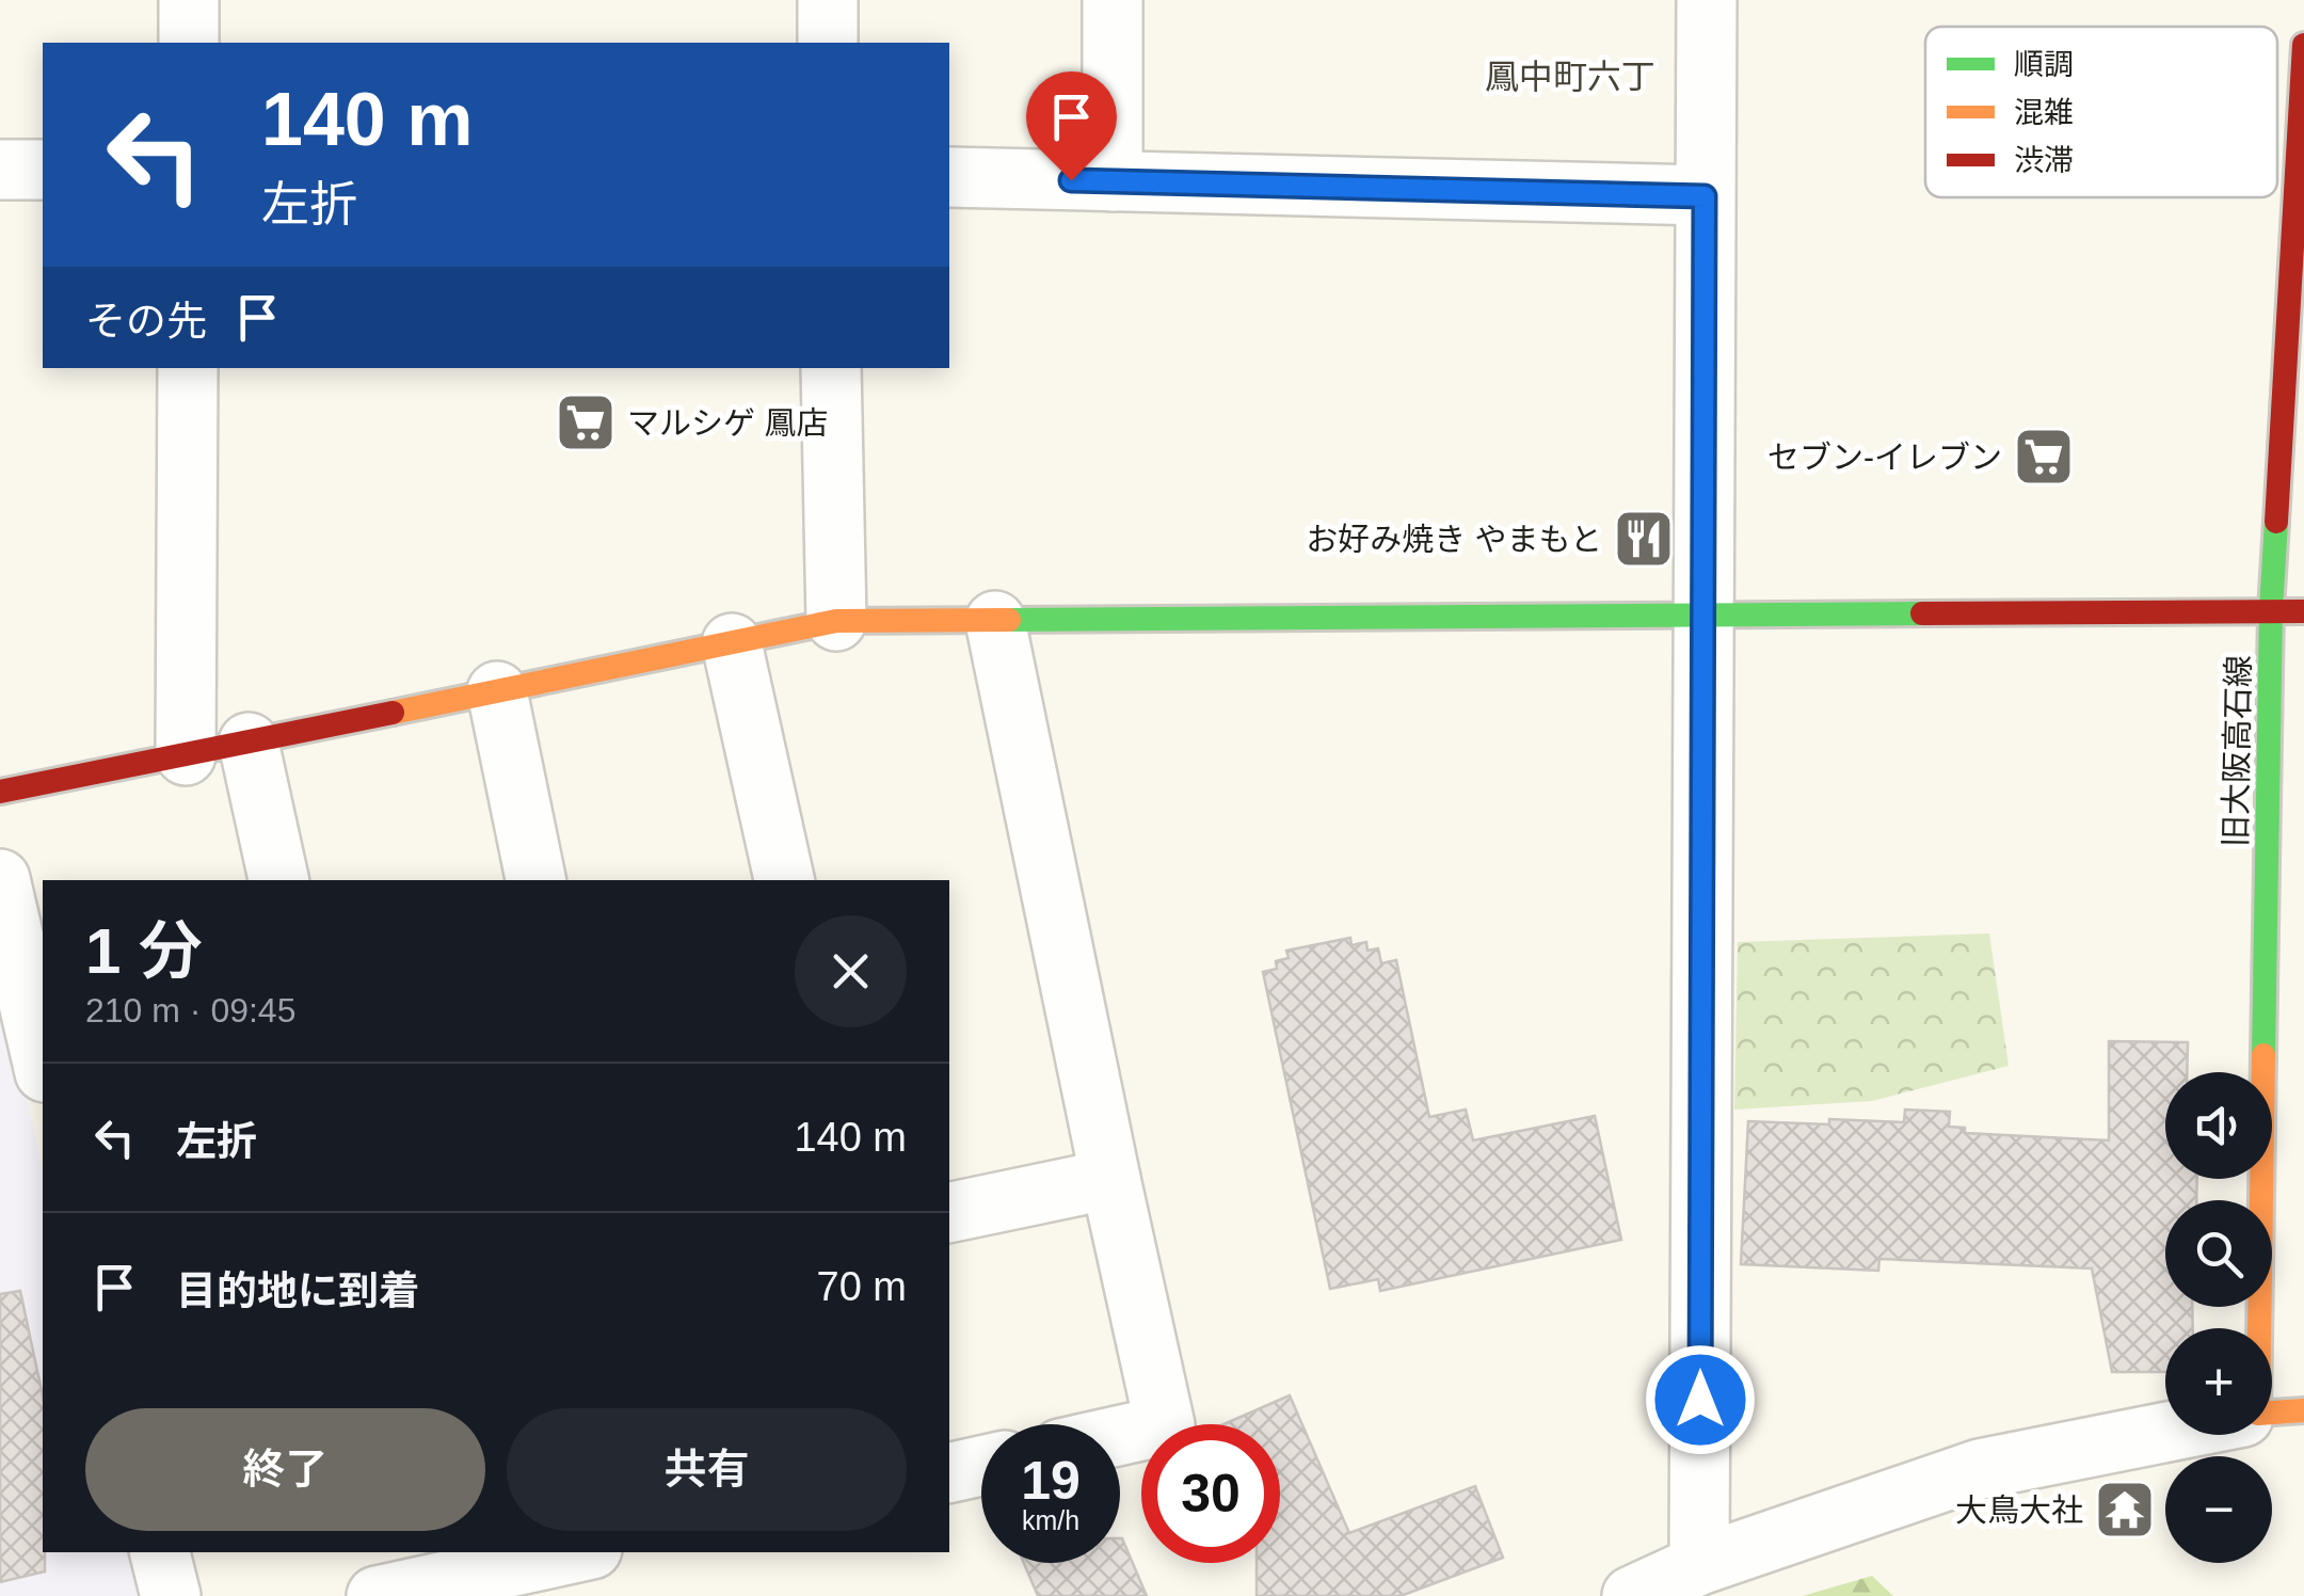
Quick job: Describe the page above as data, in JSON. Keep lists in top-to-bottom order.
{
  "streets": {
    "street": ["旧大阪高石線"]
  },
  "districts": ["鳳中町六丁"],
  "places": {
    "supermarket": ["マルシゲ 鳳店", "セブン-イレブン"],
    "restaurant": ["お好み焼き やまもと"],
    "temple": ["大鳥大社"]
  },
  "legend": ["順調", "混雑", "渋滞"],
  "page": {
    "turn": ["140 m", "左折"],
    "then": "その先",
    "heading": ["1 分", "210 m · 09:45"],
    "list": [
      {
        "name": "左折",
        "value": "140 m"
      },
      {
        "name": "目的地に到着",
        "value": "70 m"
      }
    ],
    "map_buttons": ["+", "−"],
    "buttons": ["終了", "共有"],
    "speed": "19 km/h",
    "limit": "30"
  }
}
